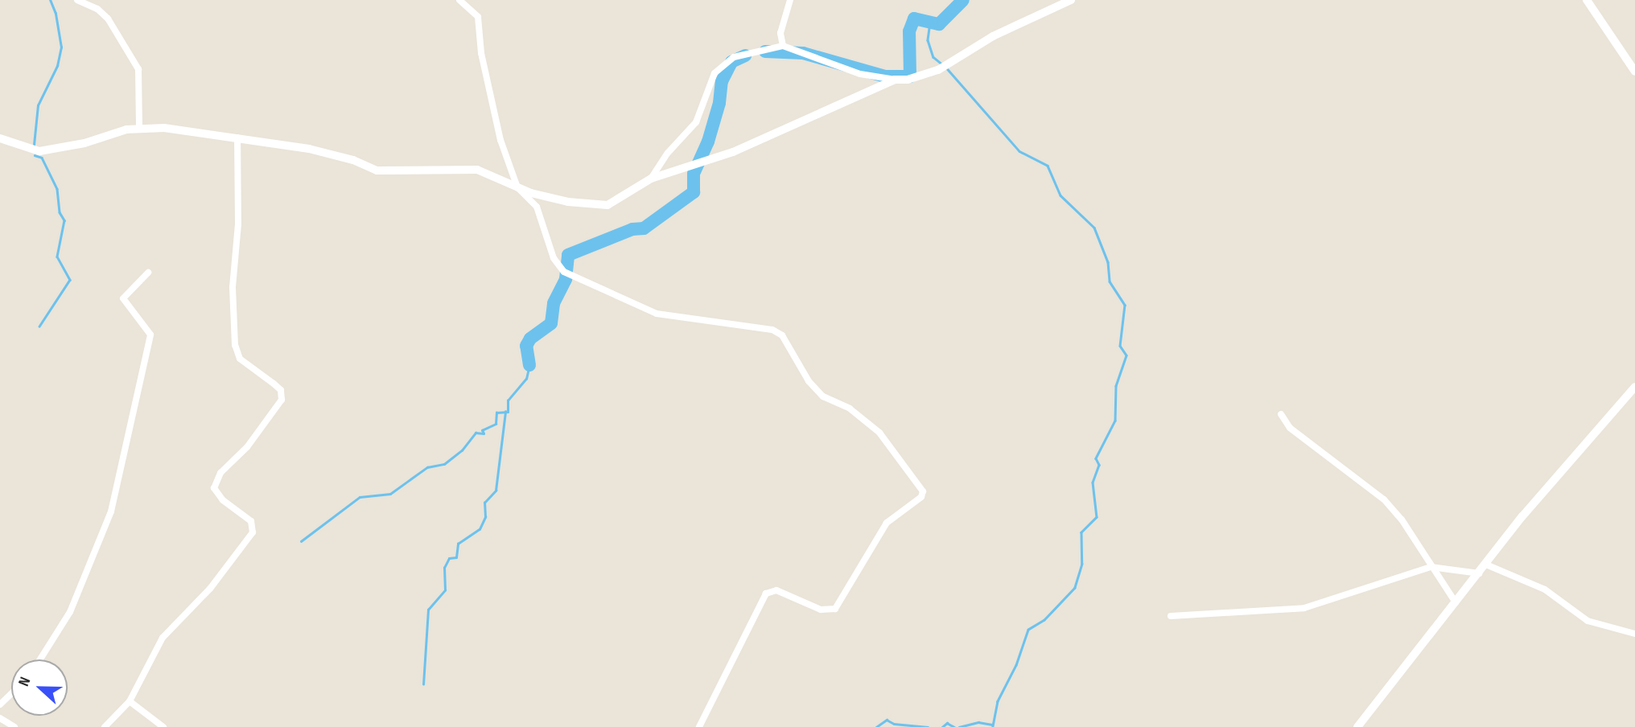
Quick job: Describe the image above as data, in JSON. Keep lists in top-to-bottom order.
{
  "north": "left"
}
